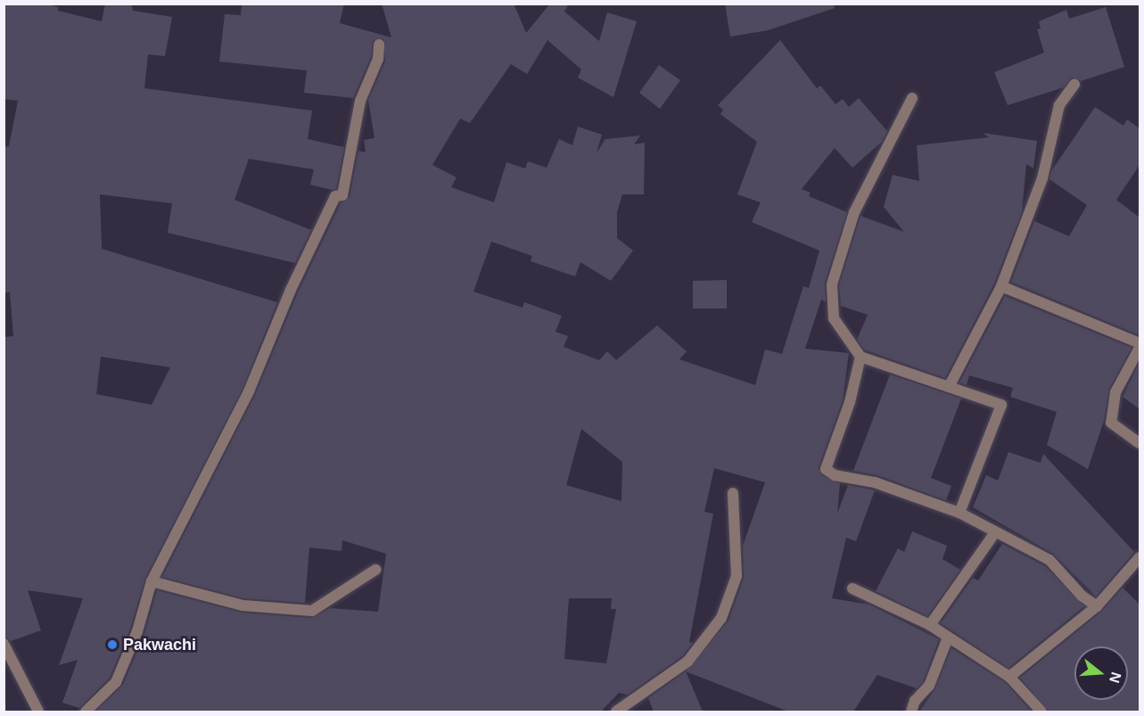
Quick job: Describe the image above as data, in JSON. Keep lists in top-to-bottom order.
{
  "places": ["Pakwachi"],
  "north": "right"
}
